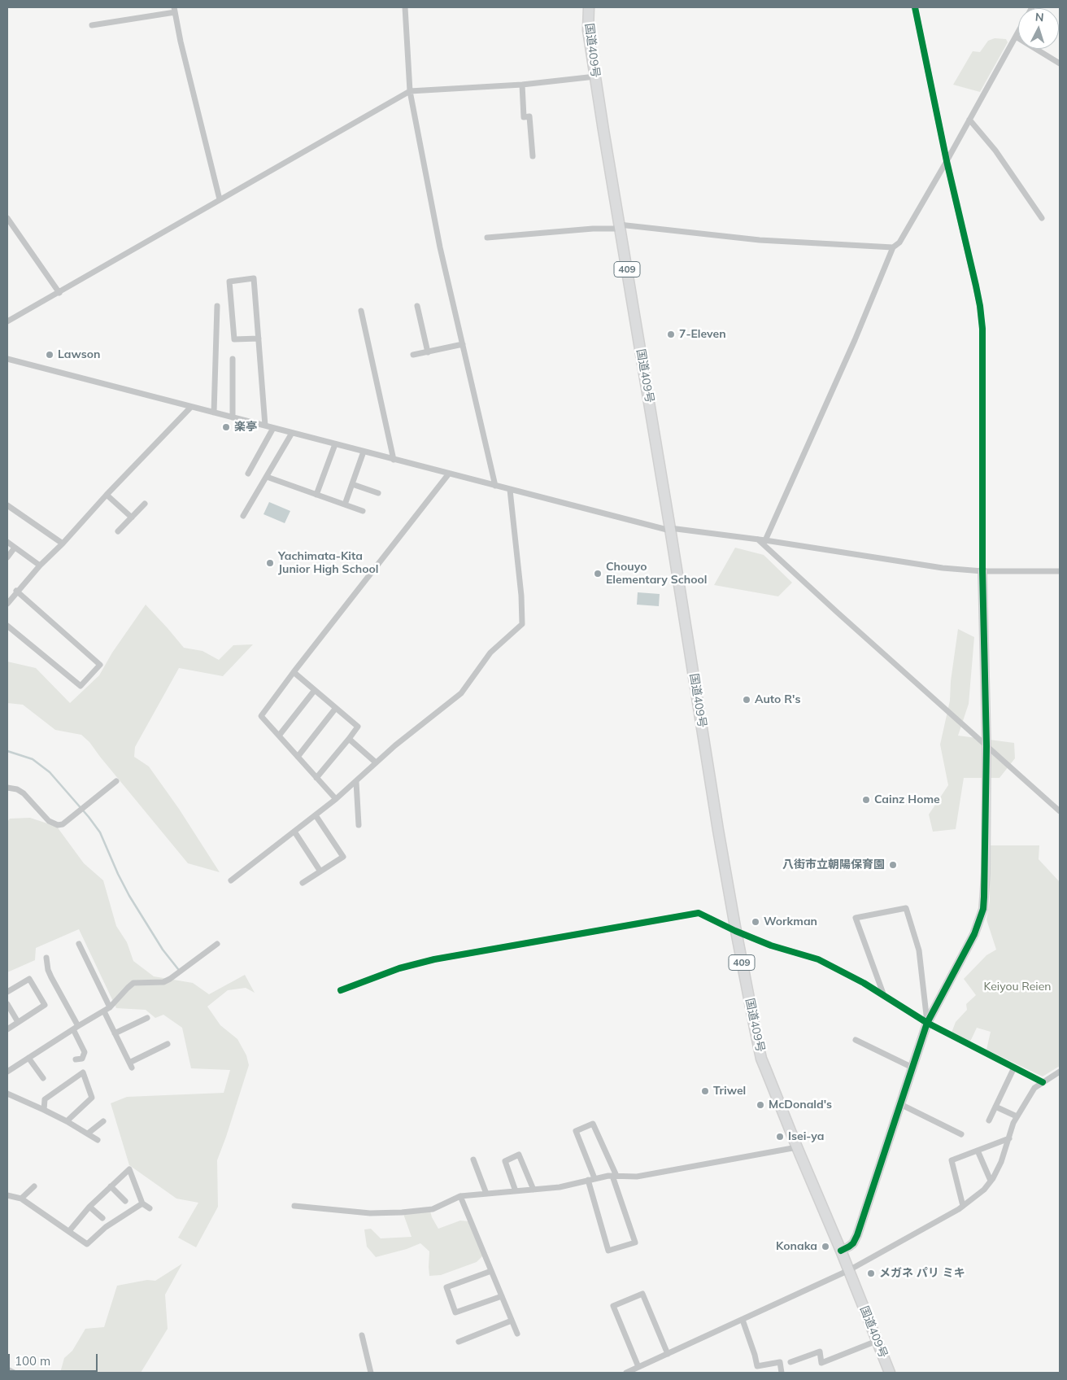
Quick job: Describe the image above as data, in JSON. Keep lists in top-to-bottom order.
{
  "streets": {
    "highway": ["国道409号", "409"]
  },
  "parks": ["Keiyou Reien"],
  "places": [
    "7-Eleven",
    "Lawson",
    "楽亭",
    "Yachimata-Kita Junior High School",
    "Chouyo Elementary School",
    "Auto R's",
    "Cainz Home",
    "八街市立朝陽保育園",
    "Workman",
    "Triwel",
    "McDonald's",
    "Isei-ya",
    "Konaka",
    "メガネ パリ ミキ"
  ],
  "scale_bar": "100 m",
  "north": "top"
}
